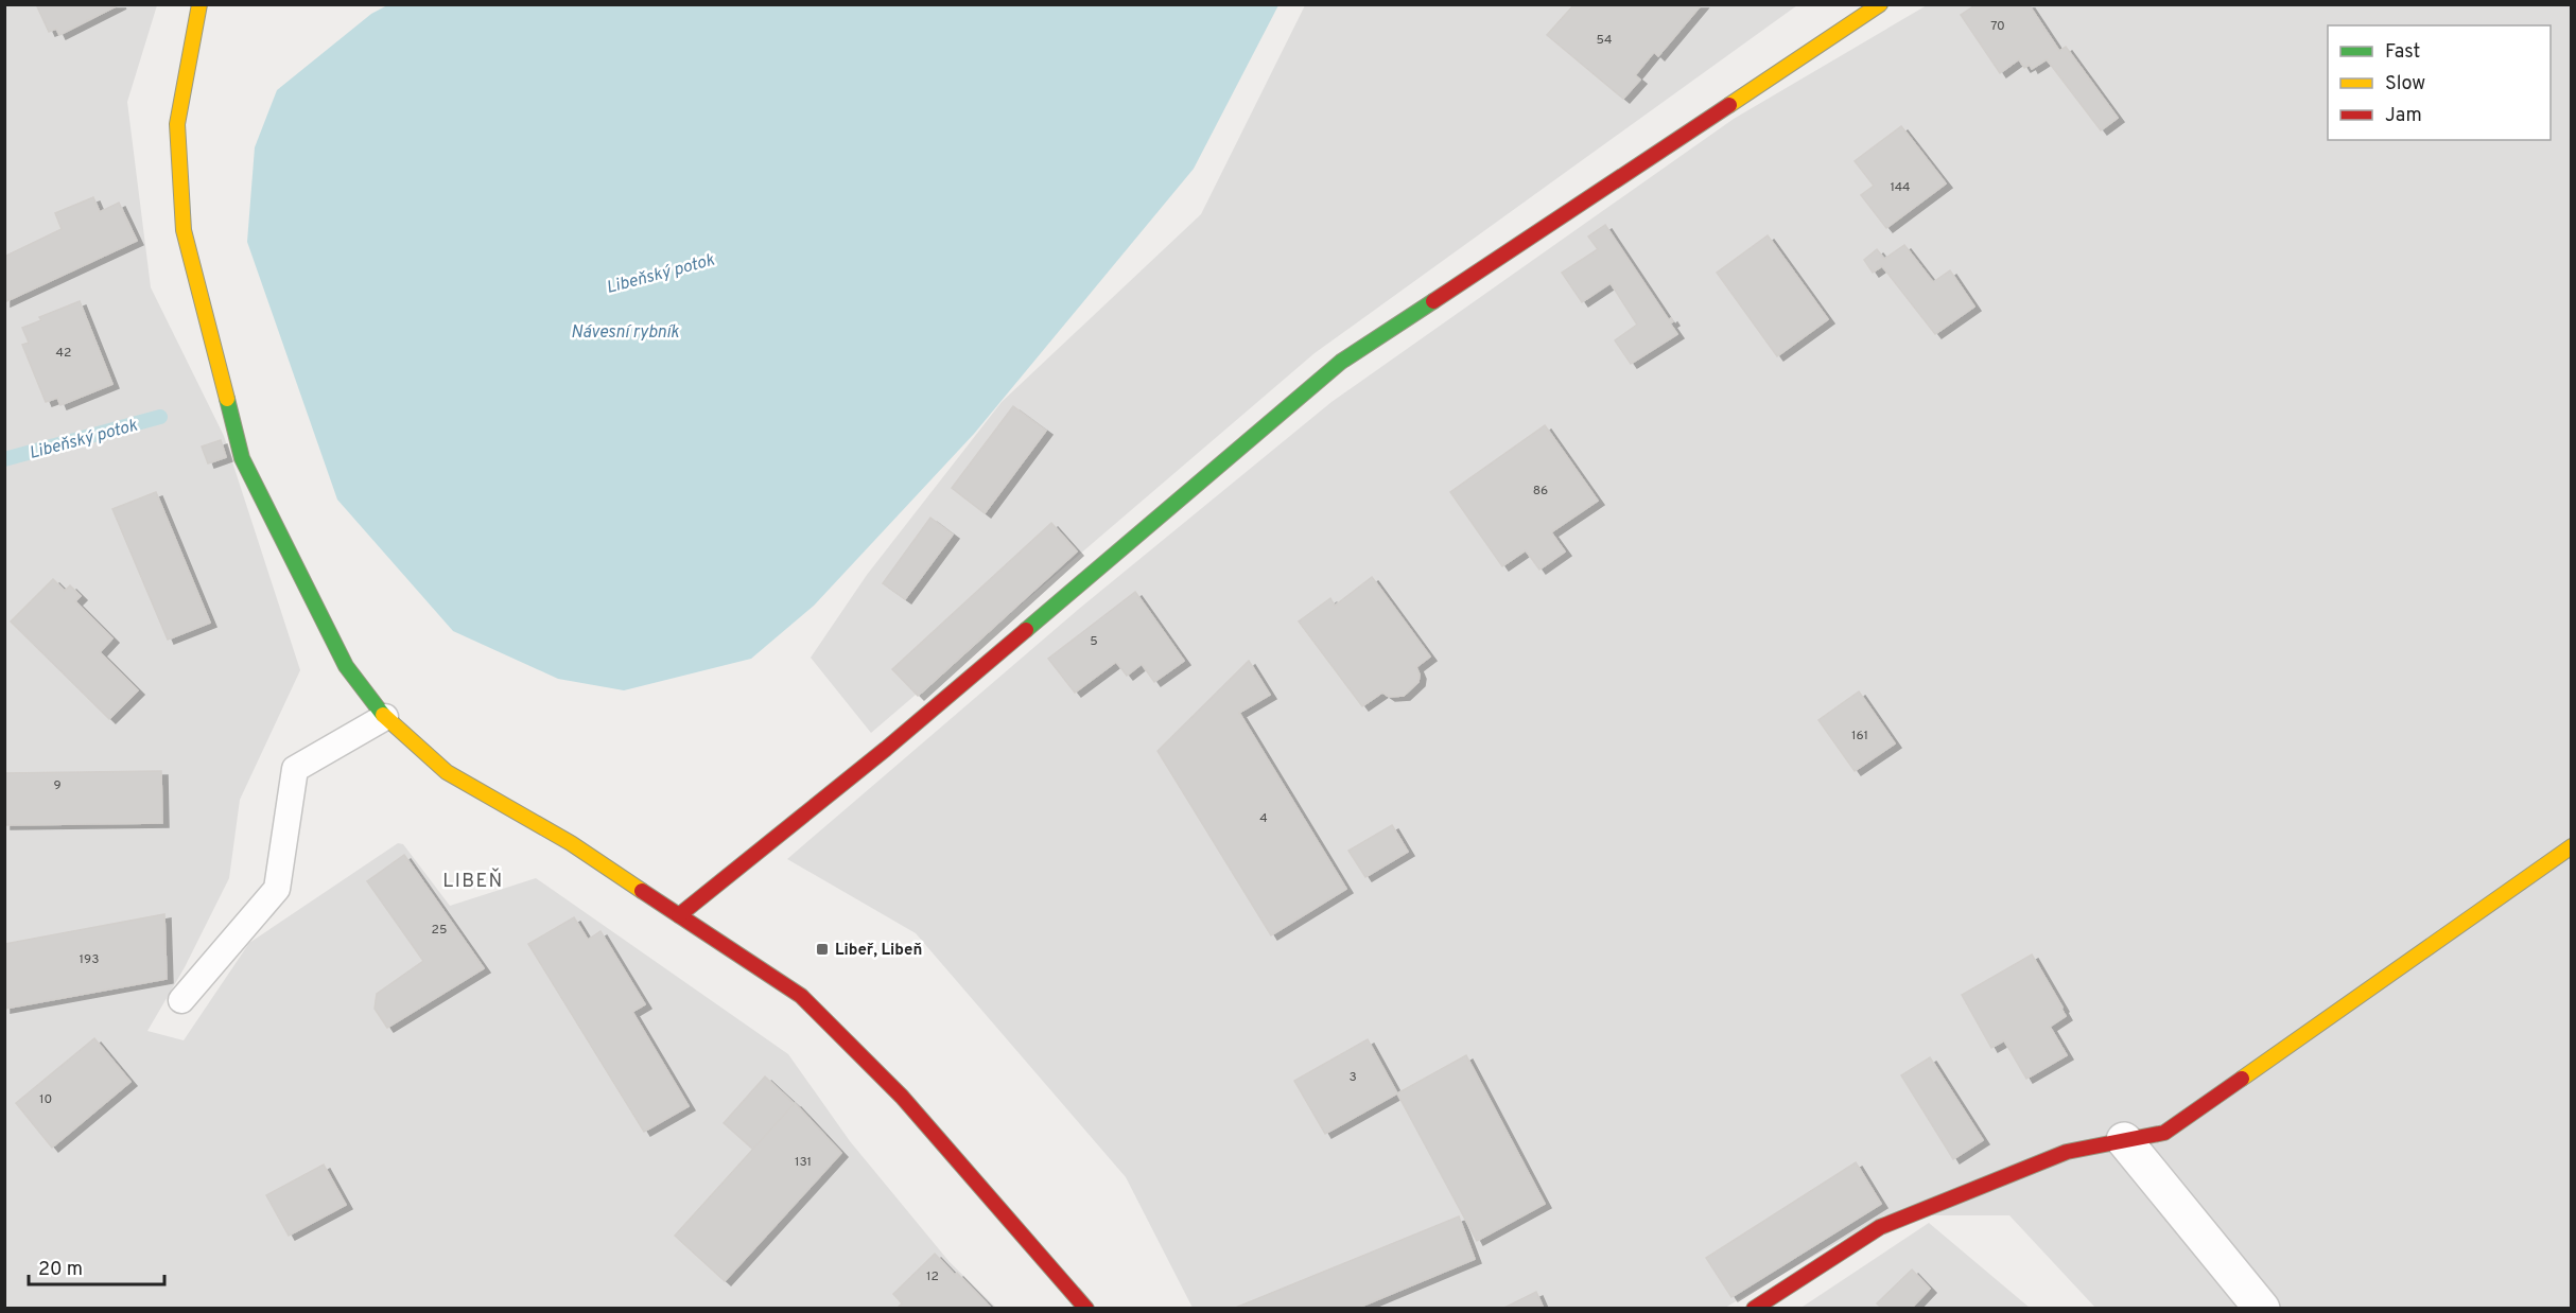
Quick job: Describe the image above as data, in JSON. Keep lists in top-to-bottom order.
{
  "districts": ["LIBEŇ"],
  "water": ["Libeňský potok", "Návesní rybník"],
  "places": {
    "transit": ["Libeř, Libeň"]
  },
  "house_numbers": [
    "70",
    "54",
    "144",
    "42",
    "86",
    "5",
    "161",
    "9",
    "4",
    "25",
    "193",
    "3",
    "10",
    "131",
    "12"
  ],
  "legend": ["Fast", "Slow", "Jam"],
  "scale_bar": "20 m"
}
